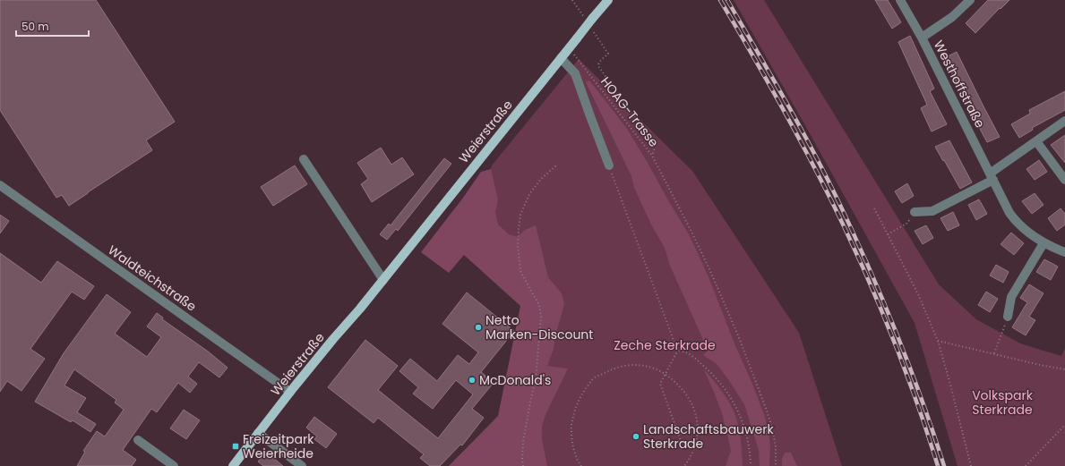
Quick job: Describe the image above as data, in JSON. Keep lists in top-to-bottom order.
{
  "streets": {
    "main road": ["Weierstraße"],
    "street": ["Westhoffstraße", "Waldteichstraße"],
    "path": ["HOAG-Trasse"]
  },
  "crossings": [
    ["HOAG-Trasse", "Weierstraße"],
    ["Weierstraße", "Waldteichstraße"]
  ],
  "parks": ["Zeche Sterkrade", "Volkspark Sterkrade"],
  "places": {
    "other": ["Netto Marken-Discount", "McDonald's", "Landschaftsbauwerk Sterkrade"],
    "transit": ["Freizeitpark Weierheide"]
  },
  "scale_bar": "50 m"
}
